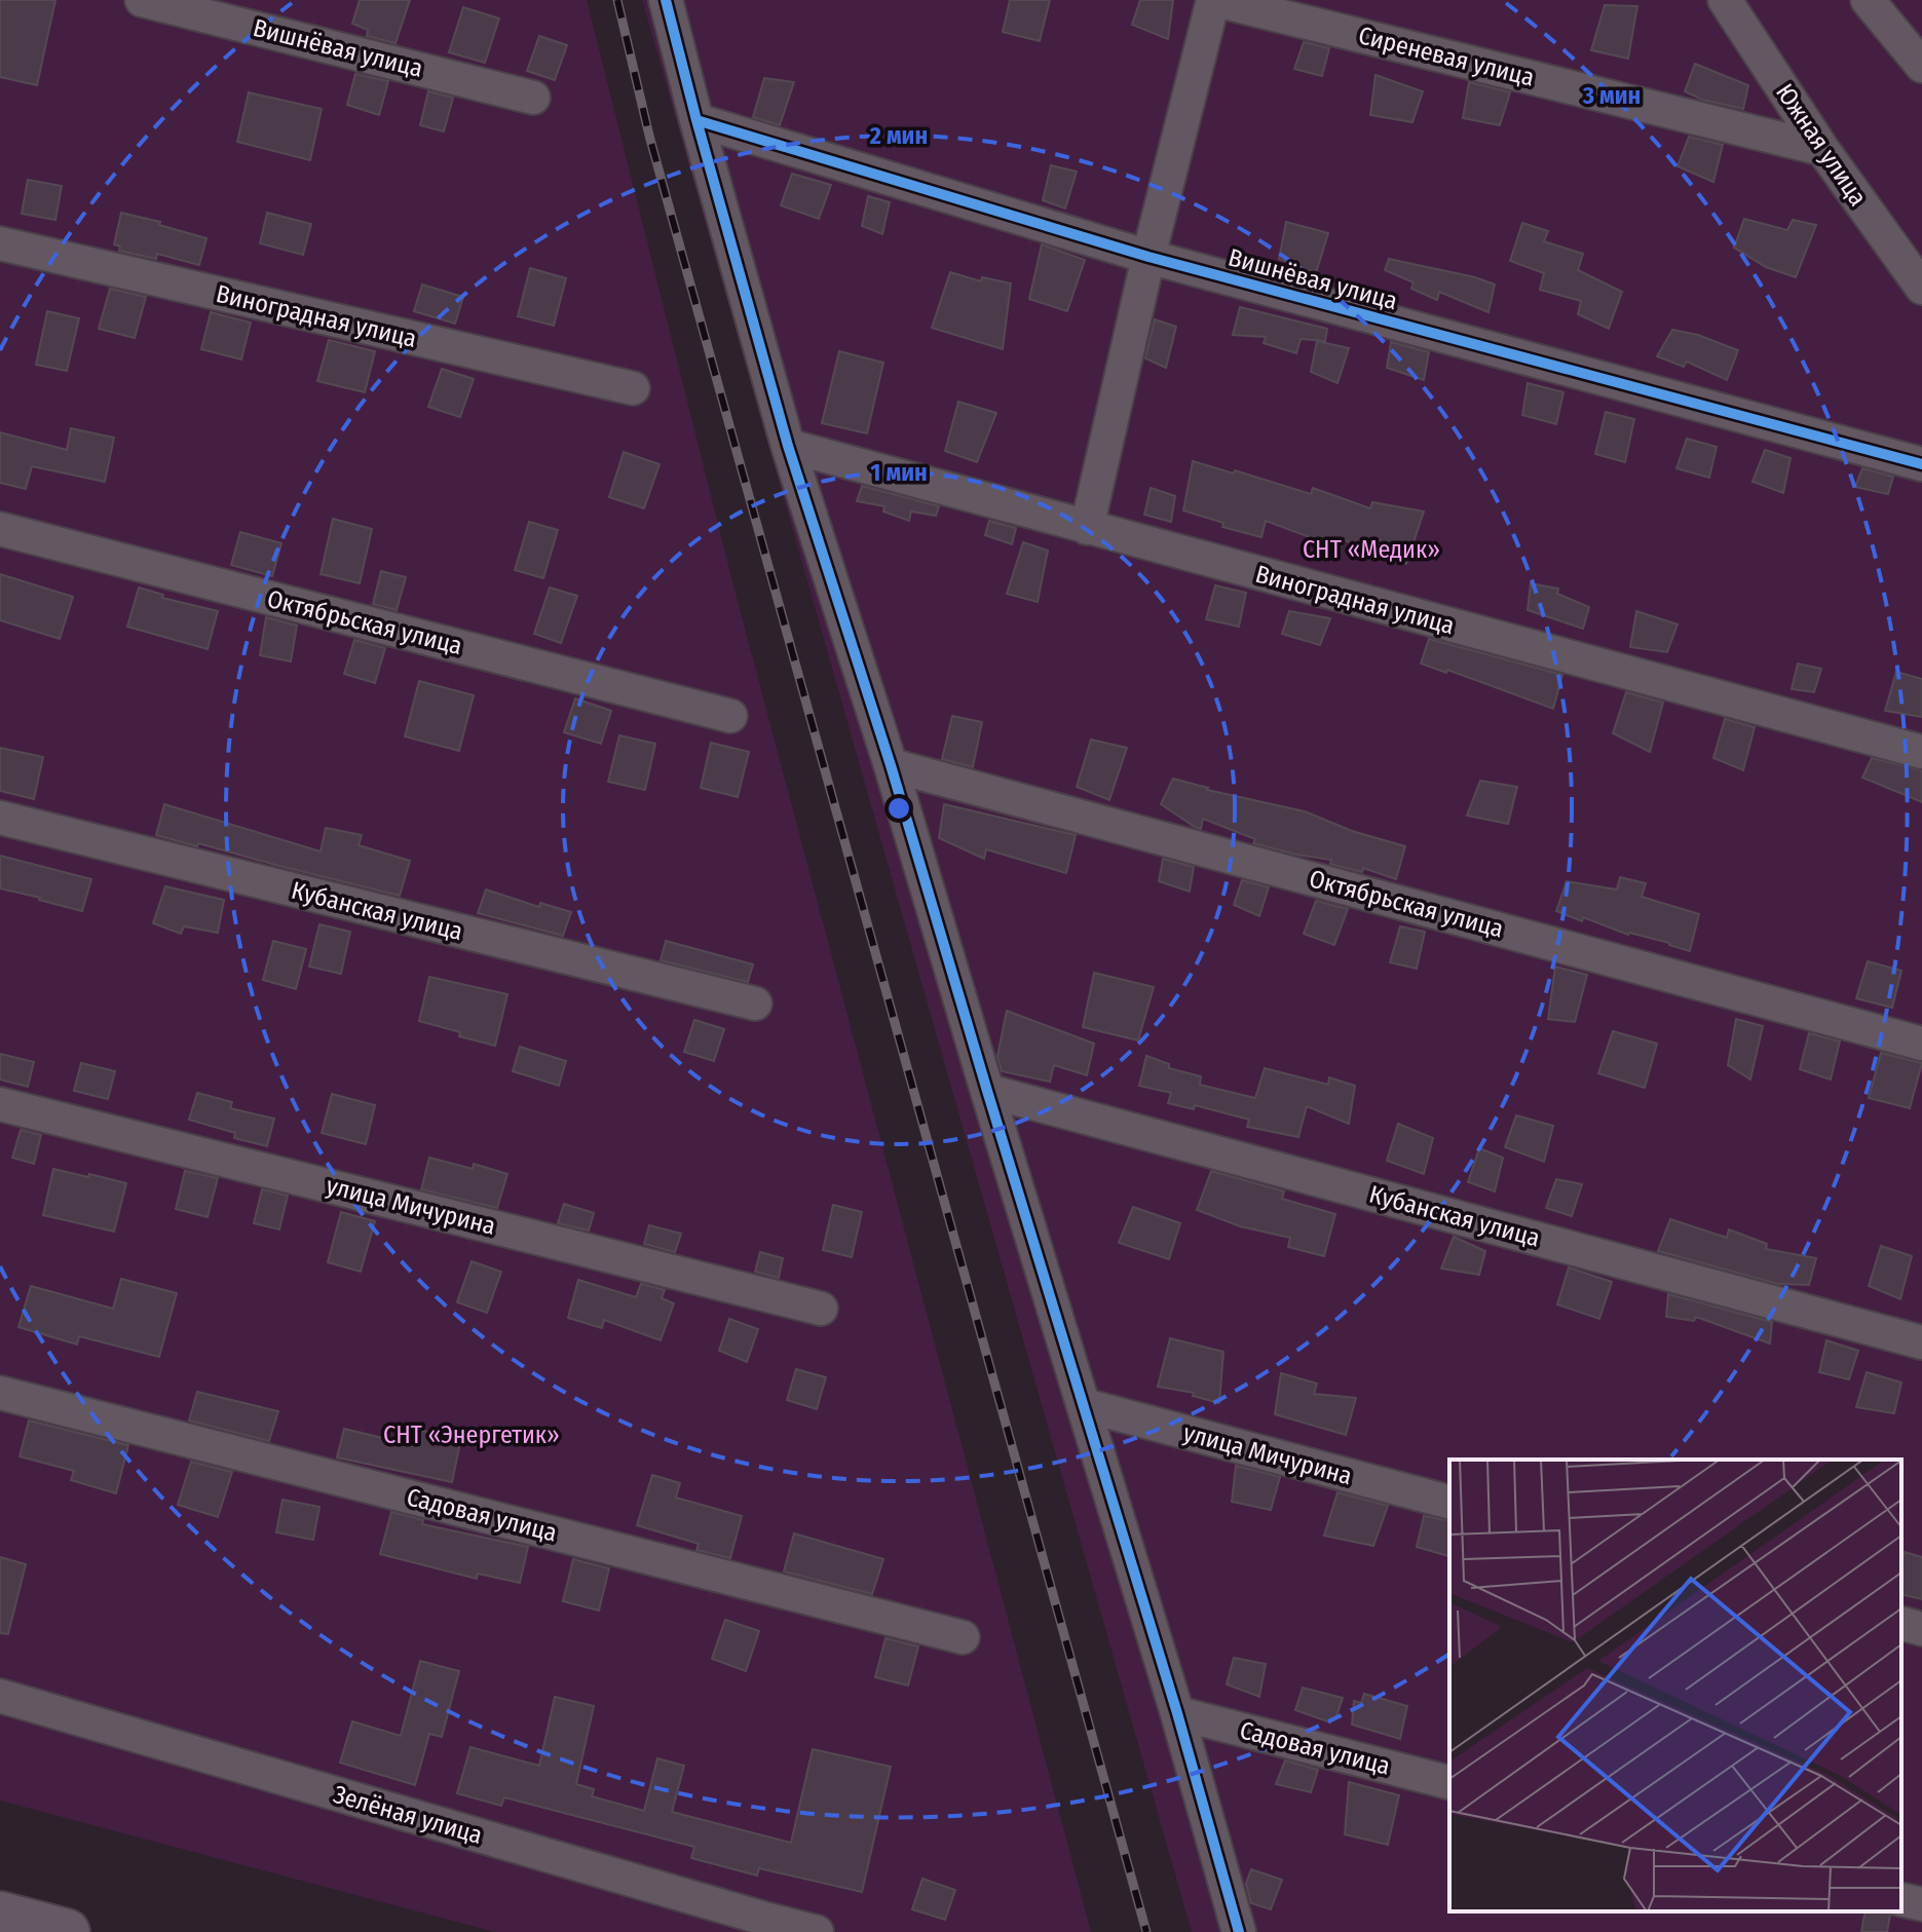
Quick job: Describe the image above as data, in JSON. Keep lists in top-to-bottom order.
{
  "streets": {
    "street": [
      "Вишнёвая улица",
      "Сиреневая улица",
      "Южная улица",
      "Виноградная улица",
      "Октябрьская улица",
      "Кубанская улица",
      "улица Мичурина",
      "Садовая улица",
      "Зелёная улица"
    ]
  },
  "crossings": [
    ["Сиреневая улица", "Южная улица"]
  ],
  "parks": ["СНТ «Медик»", "СНТ «Энергетик»"],
  "rings": ["3 мин", "2 мин", "1 мин"]
}
